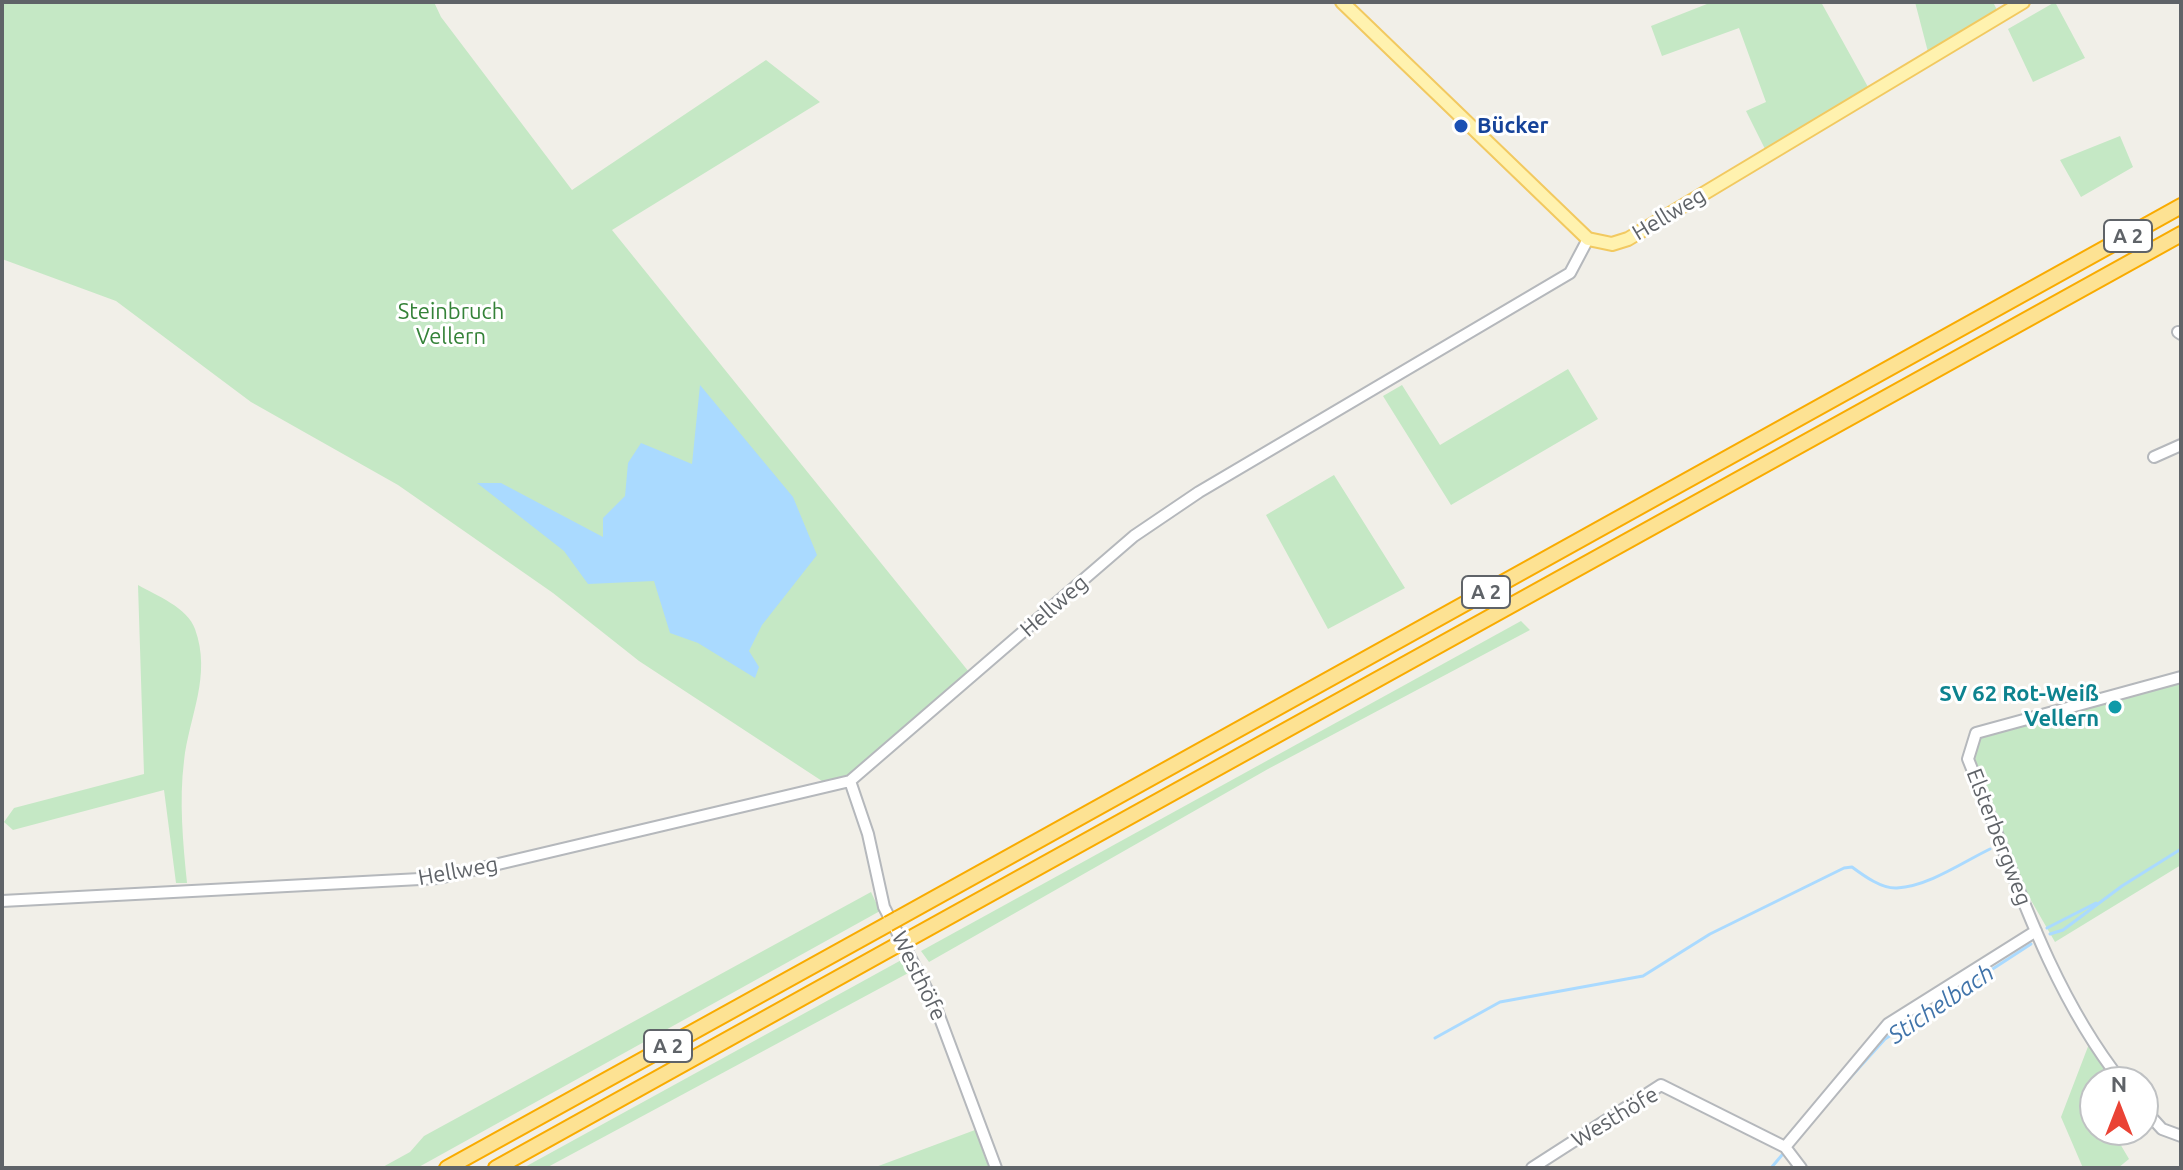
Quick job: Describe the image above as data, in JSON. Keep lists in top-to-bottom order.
{
  "streets": {
    "highway": ["A 2"],
    "main road": ["Hellweg"],
    "street": ["Elsterbergweg", "Westhöfe"]
  },
  "crossings": [
    ["Hellweg", "Westhöfe"]
  ],
  "water": ["Stichelbach"],
  "parks": ["Steinbruch Vellern"],
  "places": ["Bücker", "SV 62 Rot-Weiß Vellern"],
  "north": "top"
}
